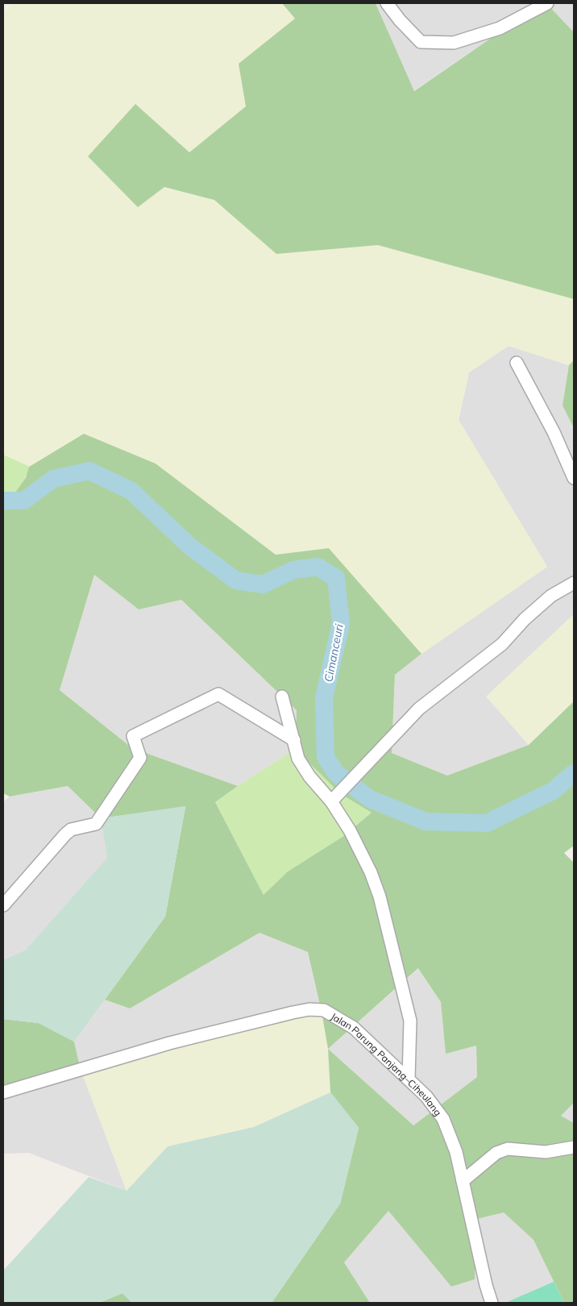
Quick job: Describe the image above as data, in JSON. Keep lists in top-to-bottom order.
{
  "streets": {
    "street": ["Jalan Parung Panjang–Ciheulang"]
  },
  "water": ["Cimanceuri"]
}
